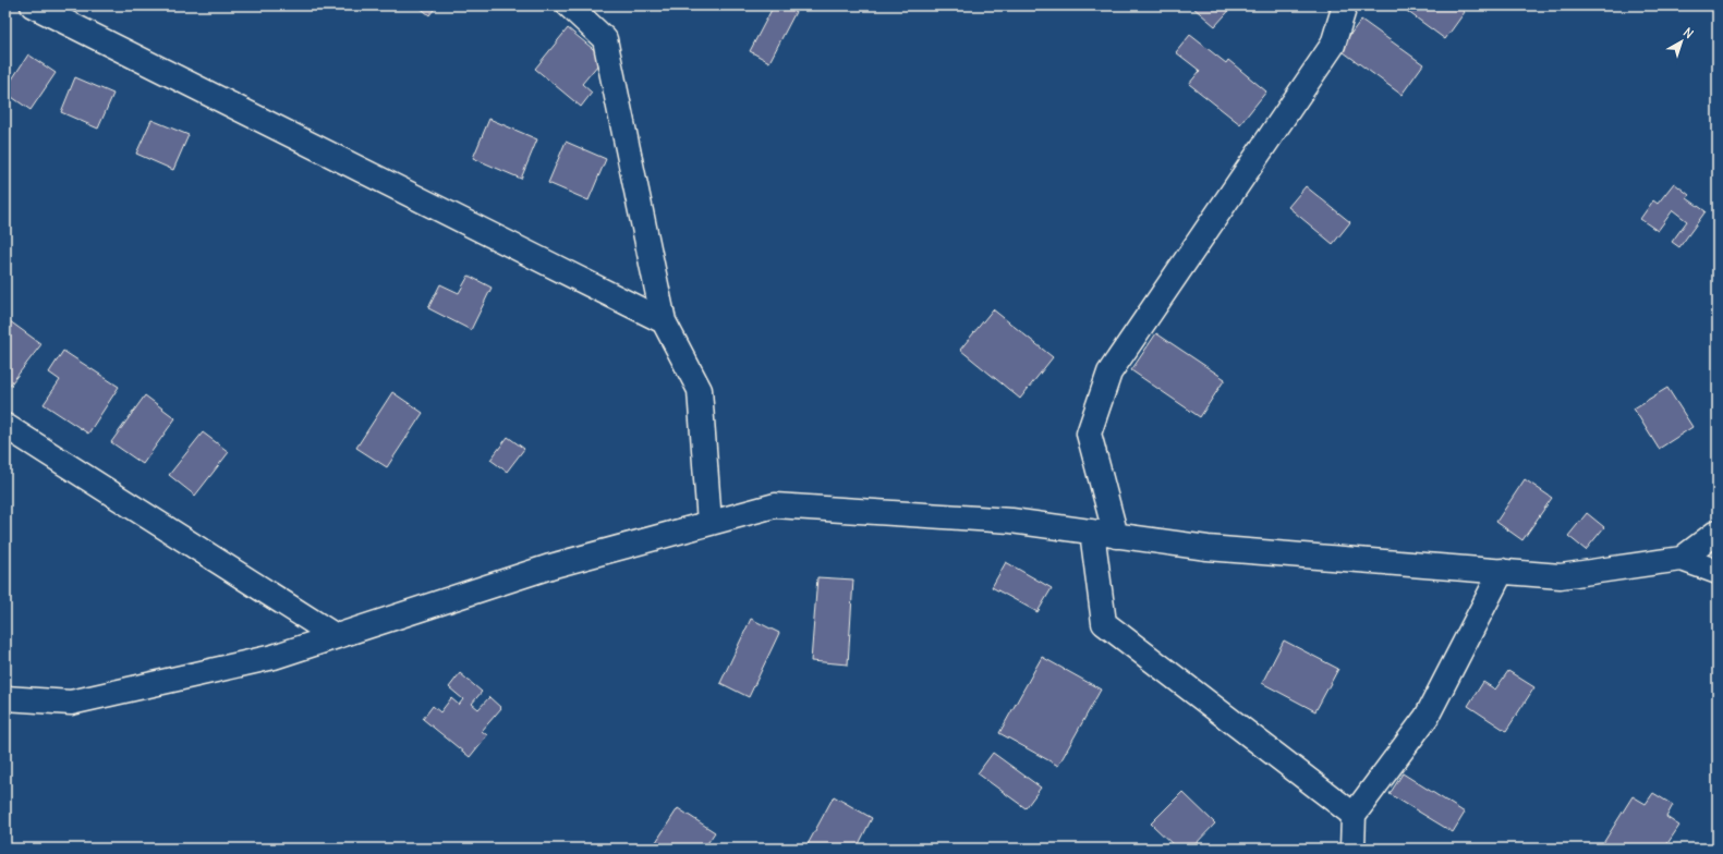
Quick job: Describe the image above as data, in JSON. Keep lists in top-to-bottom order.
{
  "north": "top right"
}
